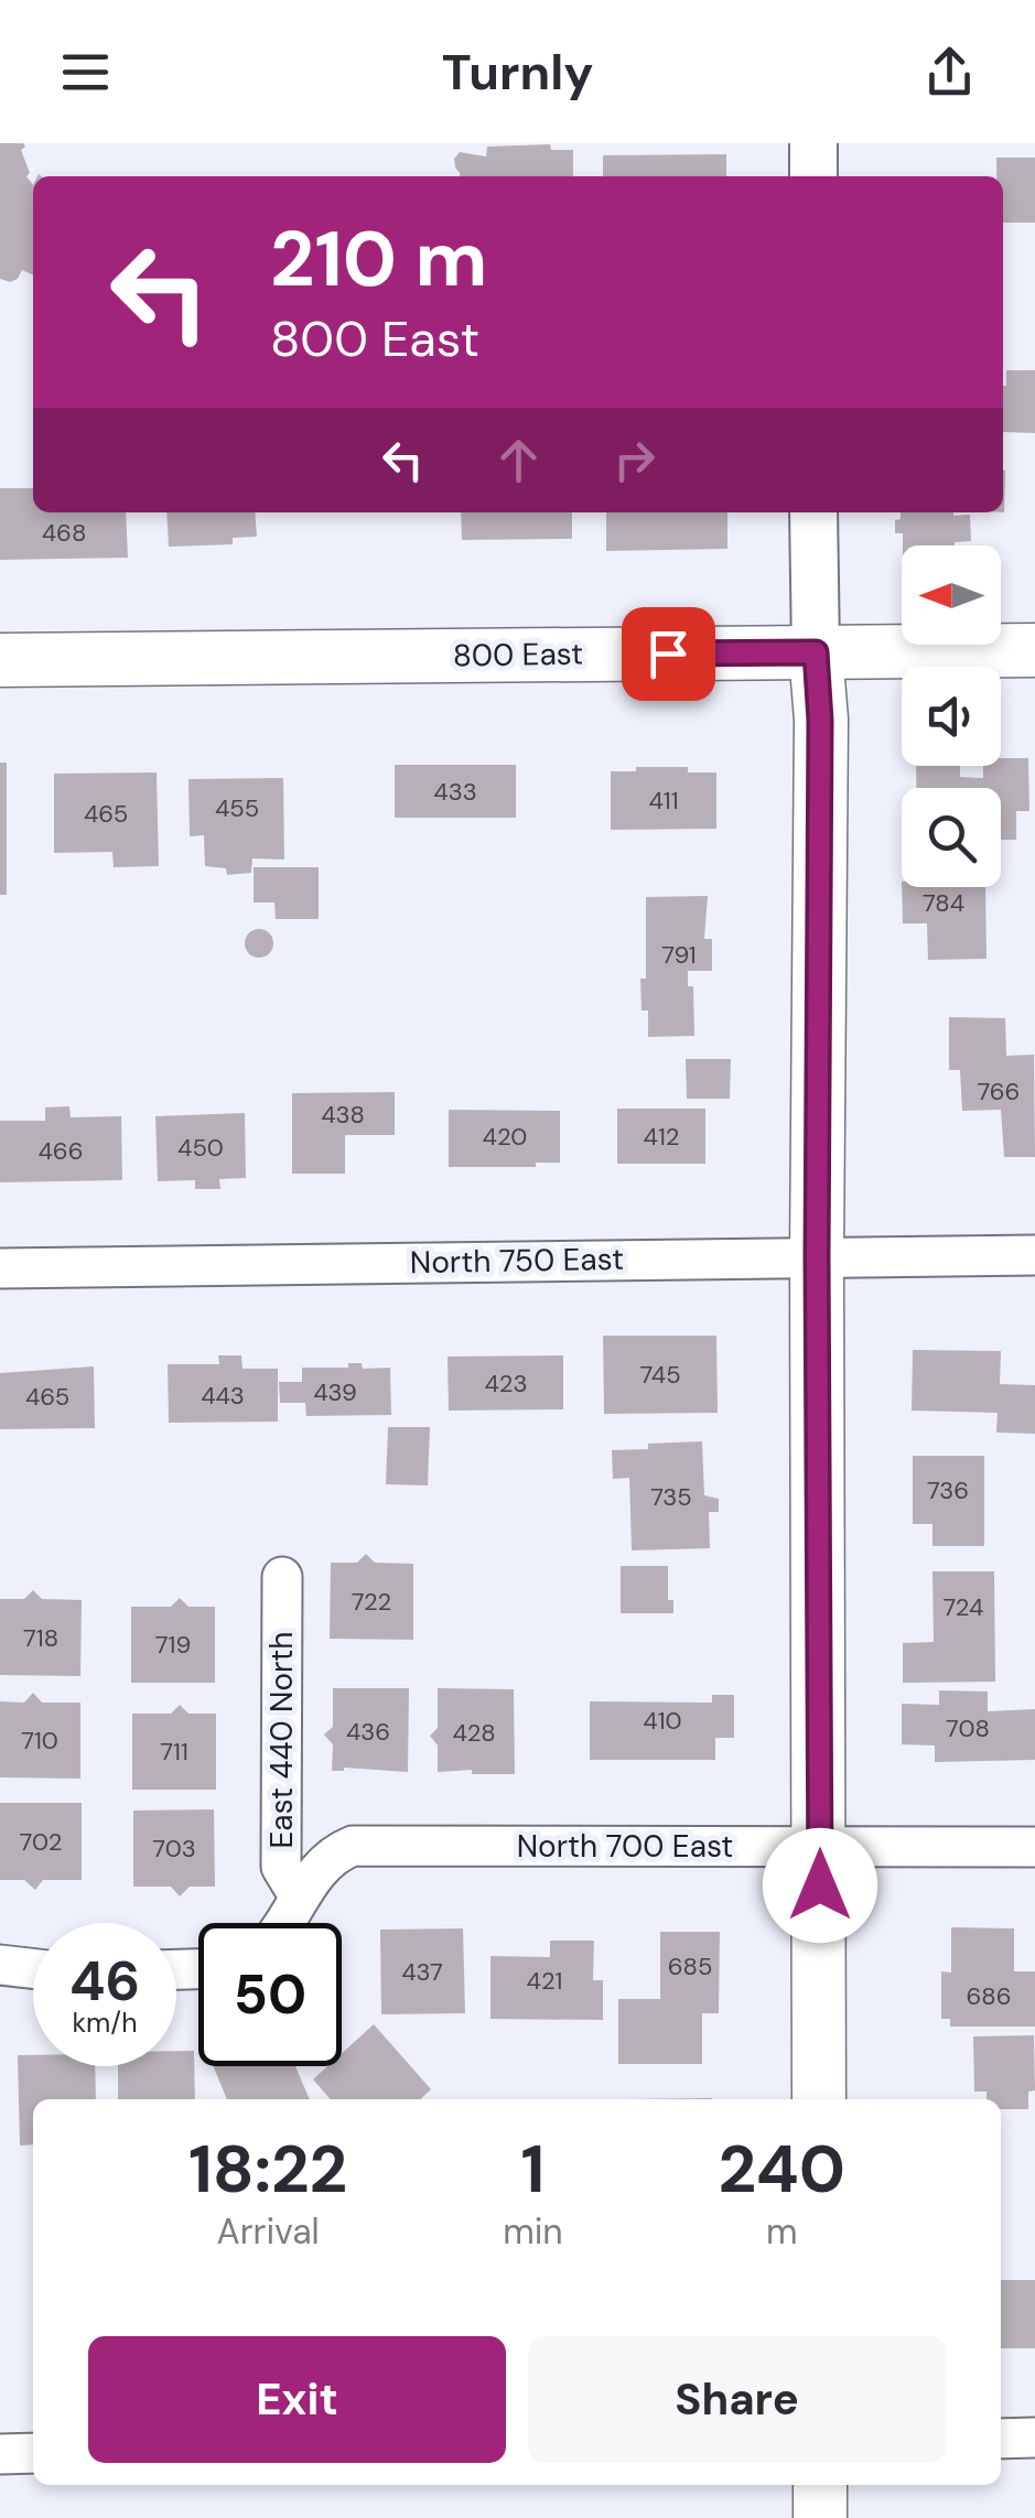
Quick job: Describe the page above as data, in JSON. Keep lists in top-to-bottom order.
{
  "streets": {
    "main road": ["800 East"],
    "street": ["North 750 East", "East 440 North", "North 700 East"]
  },
  "crossings": [
    ["East 440 North", "North 700 East"]
  ],
  "house_numbers": [
    "468",
    "433",
    "411",
    "455",
    "465",
    "784",
    "791",
    "766",
    "438",
    "420",
    "412",
    "450",
    "466",
    "745",
    "423",
    "439",
    "443",
    "465",
    "736",
    "735",
    "722",
    "724",
    "718",
    "719",
    "410",
    "708",
    "436",
    "428",
    "710",
    "711",
    "702",
    "703",
    "685",
    "437",
    "421",
    "686"
  ],
  "north": "left",
  "page": {
    "header": "Turnly",
    "turn": ["210 m", "800 East"],
    "speed": "46 km/h",
    "limit": "50",
    "eta": [
      "18:22",
      "Arrival",
      "1",
      "min",
      "240",
      "m"
    ],
    "buttons": ["Exit", "Share"]
  }
}
